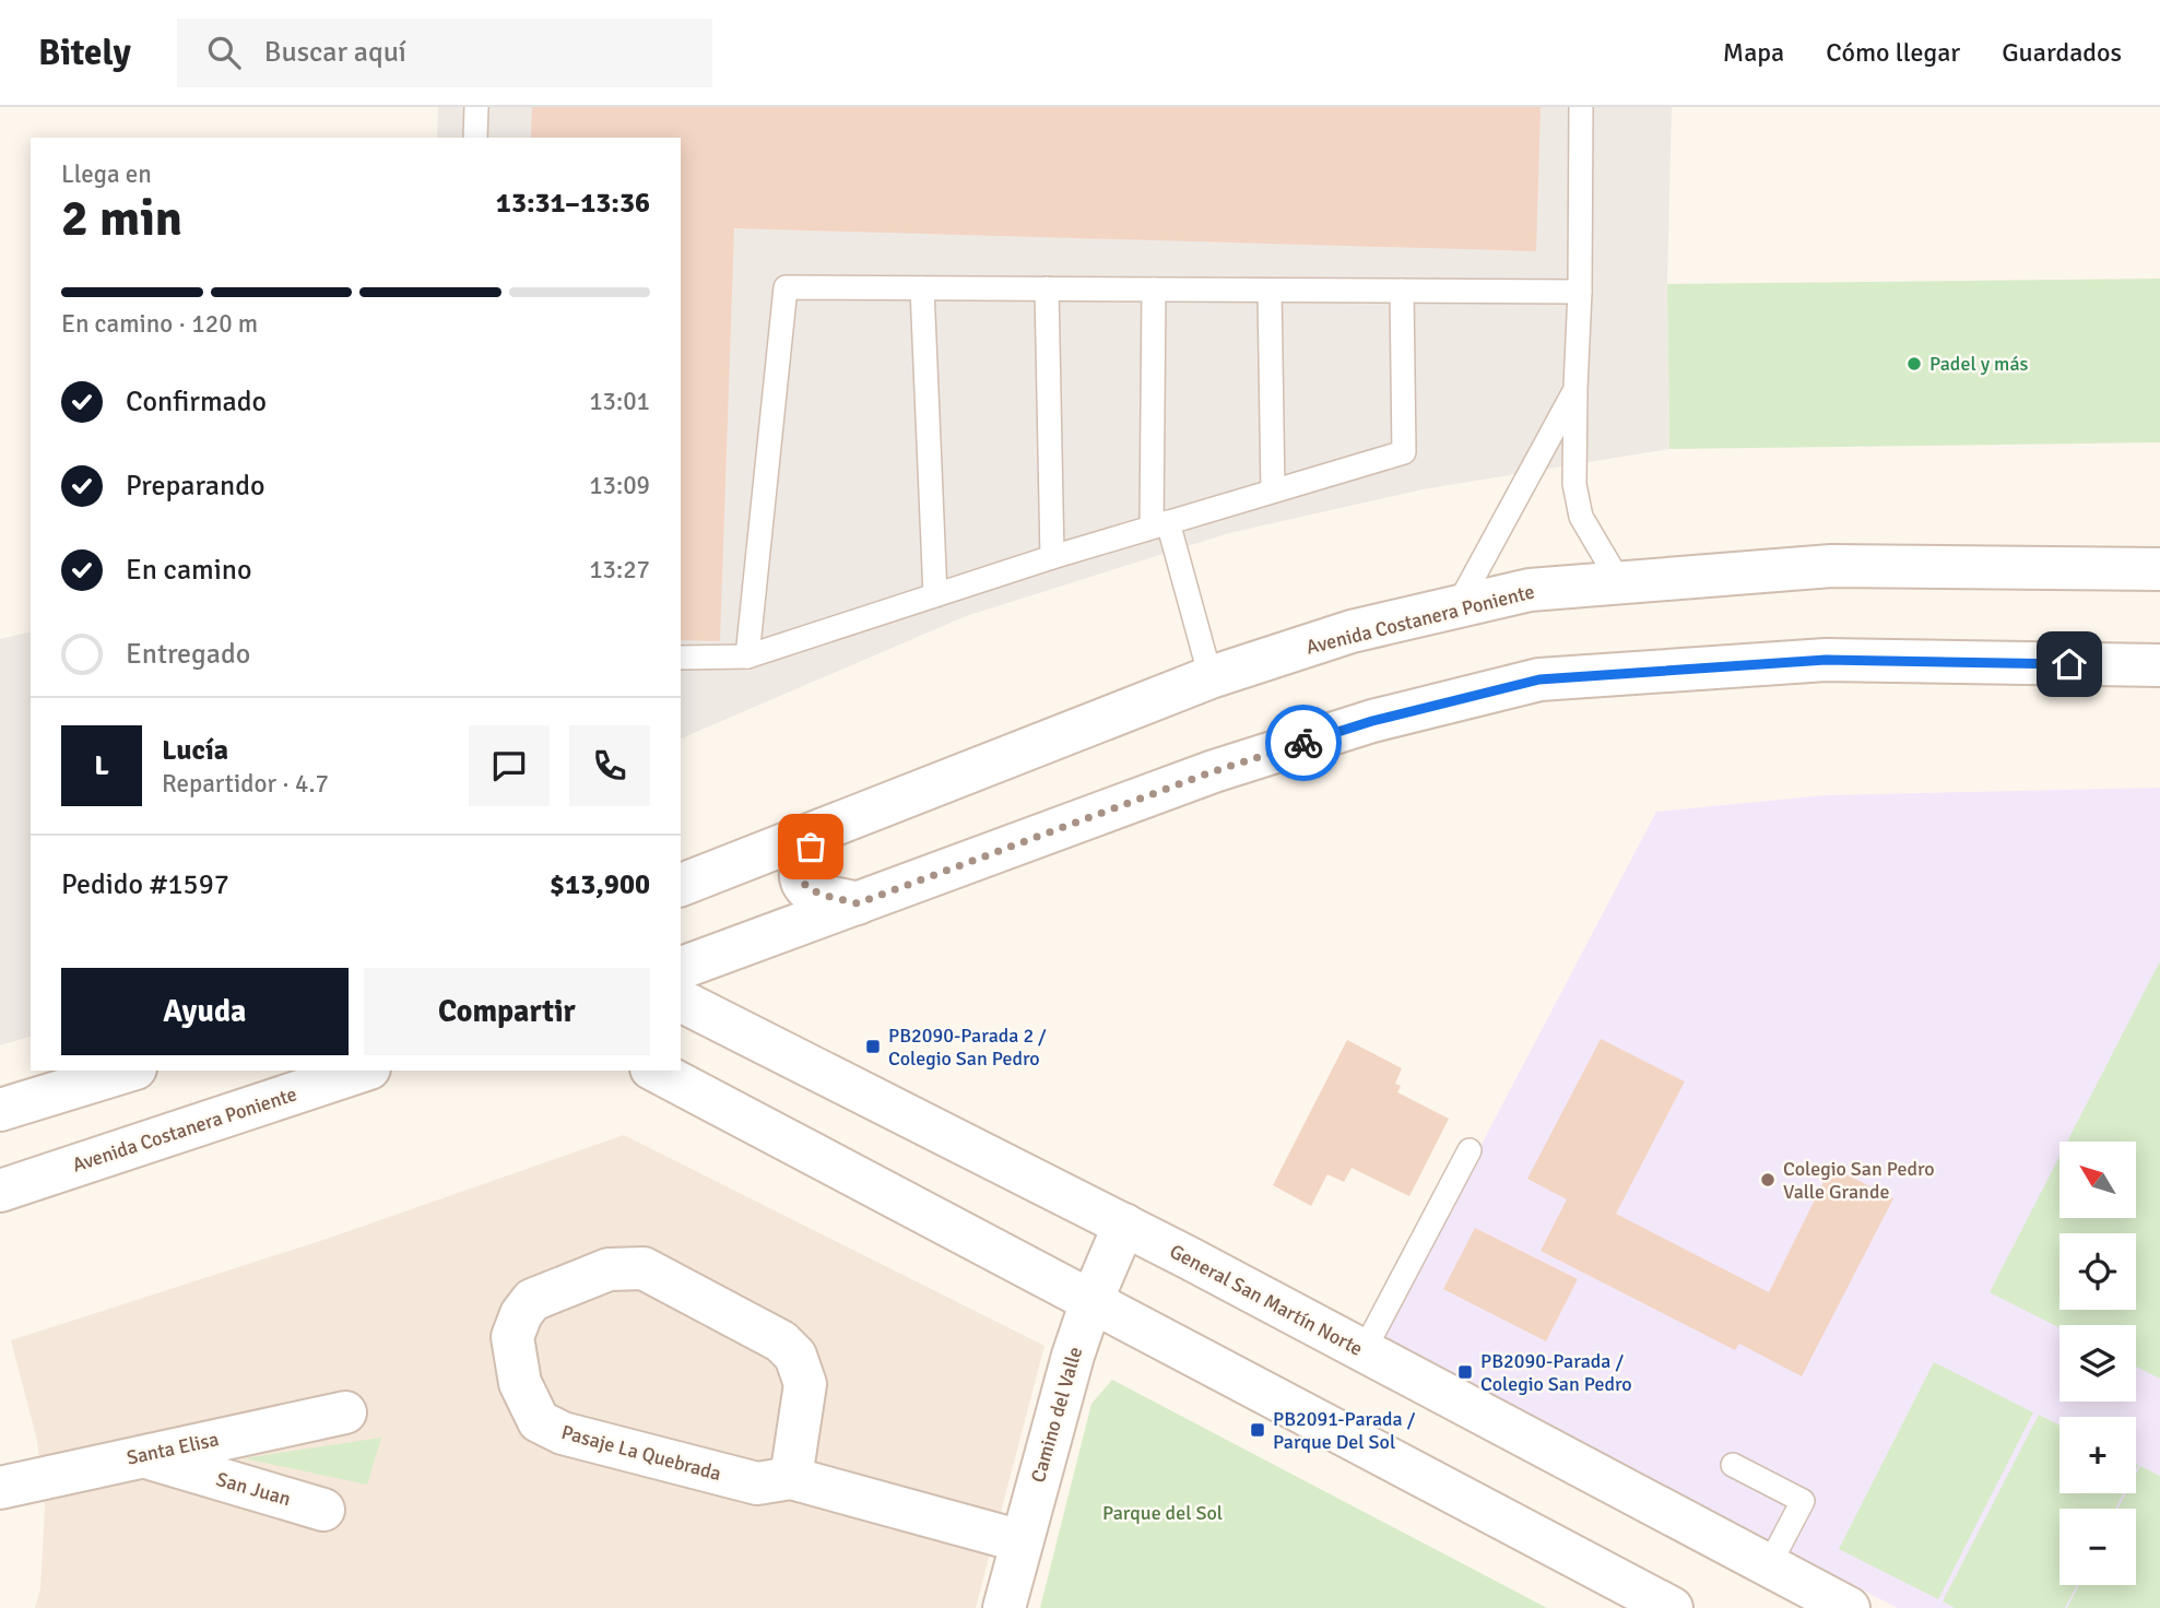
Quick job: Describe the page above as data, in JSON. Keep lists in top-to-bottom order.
{
  "streets": {
    "street": [
      "Avenida Costanera Poniente",
      "General San Martín Norte",
      "Camino del Valle",
      "Santa Elisa",
      "Pasaje La Quebrada",
      "San Juan"
    ]
  },
  "crossings": [
    ["General San Martín Norte", "Camino del Valle"],
    ["Camino del Valle", "Pasaje La Quebrada"],
    ["Santa Elisa", "San Juan"]
  ],
  "parks": ["Parque del Sol"],
  "places": {
    "other": ["Padel y más", "Colegio San Pedro Valle Grande"],
    "transit": ["PB2090-Parada 2 / Colegio San Pedro", "PB2090-Parada / Colegio San Pedro", "PB2091-Parada / Parque Del Sol"]
  },
  "north": "top left",
  "page": {
    "header": "Bitely",
    "search": "Buscar aquí",
    "nav": ["Mapa", "Cómo llegar", "Guardados"],
    "heading": ["2 min", "Llega en", "13:31–13:36"],
    "panel": [
      "Lucía",
      "Repartidor · 4.7",
      "Pedido #1597",
      "$13,900"
    ],
    "bar": "En camino · 120 m",
    "list": [
      ["Confirmado", "13:01"],
      ["Preparando", "13:09"],
      ["En camino", "13:27"],
      "Entregado"
    ],
    "round": "L",
    "buttons": ["Ayuda", "Compartir"],
    "map_buttons": ["+", "−"]
  }
}
